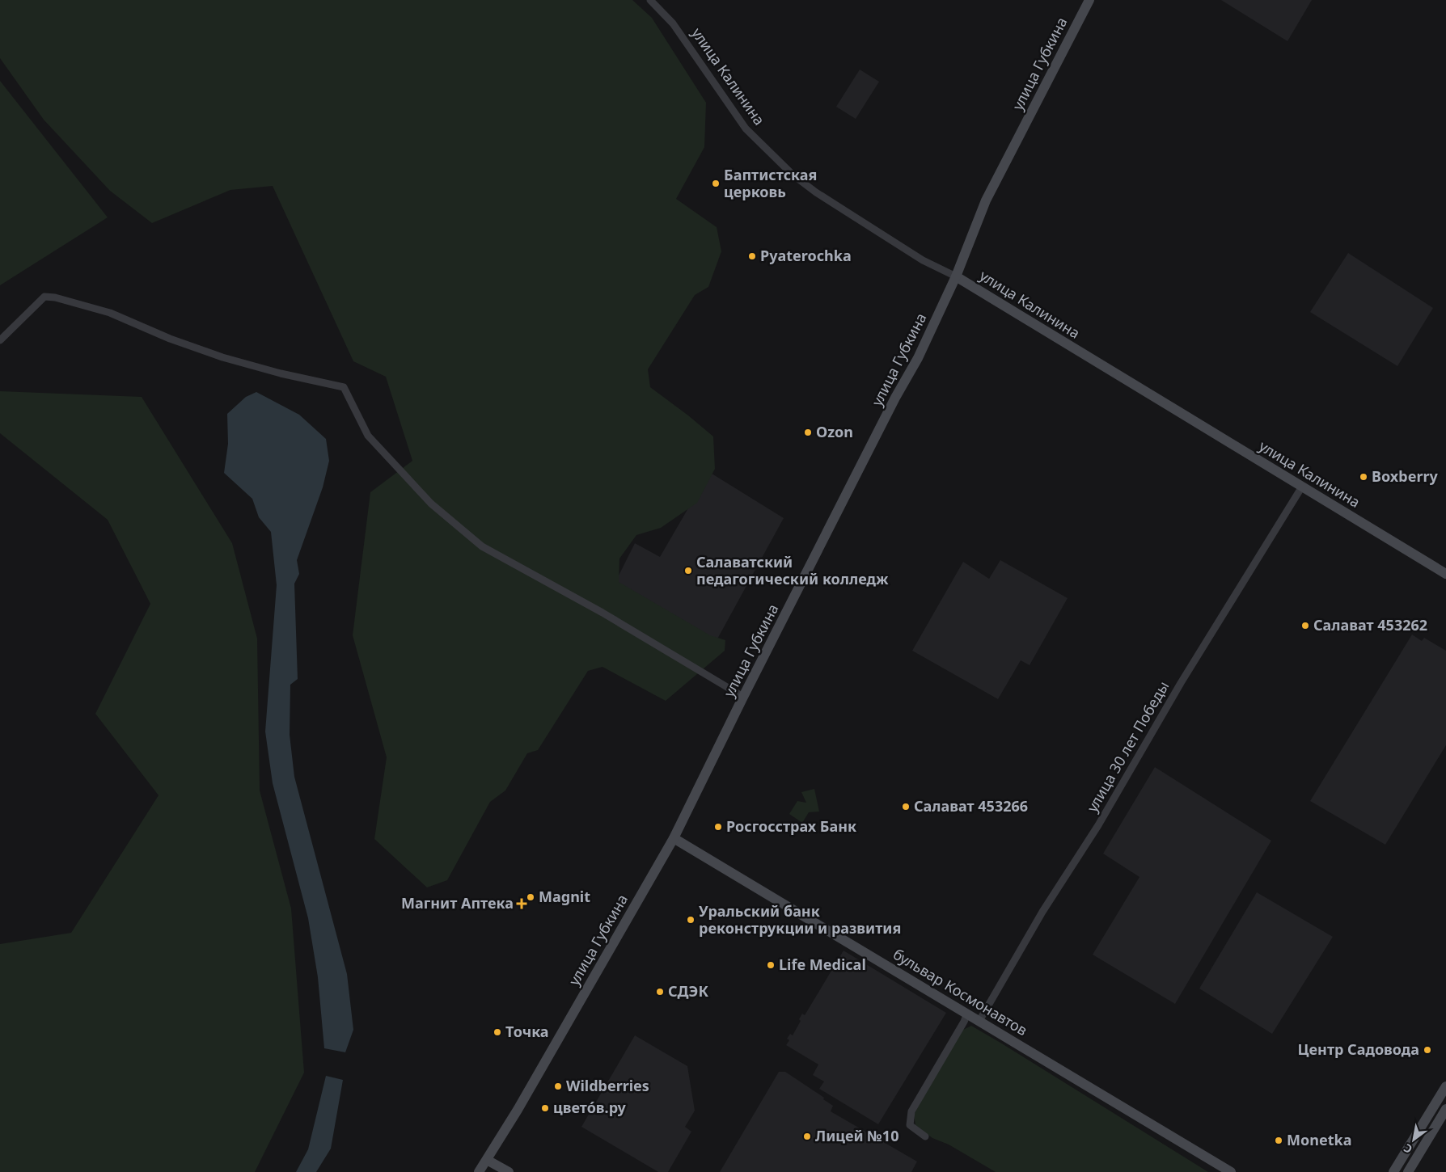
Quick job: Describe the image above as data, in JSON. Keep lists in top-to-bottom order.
{
  "streets": {
    "street": [
      "улица Губкина",
      "улица Калинина",
      "улица 30 лет Победы",
      "бульвар Космонавтов"
    ]
  },
  "crossings": [
    ["улица Губкина", "улица Калинина"],
    ["улица Губкина", "бульвар Космонавтов"],
    ["улица Калинина", "улица 30 лет Победы"],
    ["улица 30 лет Победы", "бульвар Космонавтов"]
  ],
  "places": {
    "other": [
      "Баптистская церковь",
      "Pyaterochka",
      "Ozon",
      "Boxberry",
      "Салаватский педагогический колледж",
      "Салават 453262",
      "Салават 453266",
      "Росгосстрах Банк",
      "Magnit",
      "Уральский банк реконструкции и развития",
      "Life Medical",
      "СДЭК",
      "Точка",
      "Центр Садовода",
      "Wildberries",
      "цвето́в.ру",
      "Лицей №10",
      "Monetka"
    ],
    "health": ["Магнит Аптека"]
  },
  "north": "bottom left"
}
